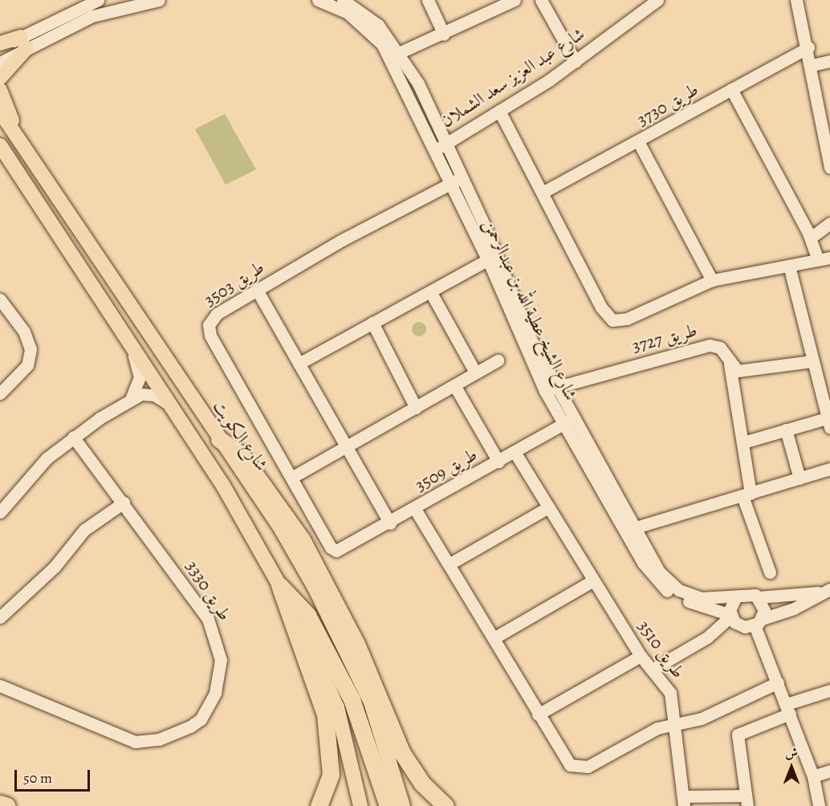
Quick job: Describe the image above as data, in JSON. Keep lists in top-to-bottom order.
{
  "streets": {
    "main road": ["شارع الكويت"],
    "street": [
      "شارع عبد العزيز سعد الشملان",
      "طريق 3730",
      "طريق 3503",
      "شارع الشيخ عطية الله بن عبدالرحمن",
      "طريق 3727",
      "طريق 3509",
      "طريق 3330",
      "طريق 3510"
    ]
  },
  "crossings": [
    ["شارع عبد العزيز سعد الشملان", "شارع الشيخ عطية الله بن عبدالرحمن"],
    ["طريق 3503", "شارع الشيخ عطية الله بن عبدالرحمن"],
    ["طريق 3503", "طريق 3509"],
    ["شارع الشيخ عطية الله بن عبدالرحمن", "طريق 3727"],
    ["شارع الشيخ عطية الله بن عبدالرحمن", "طريق 3509"],
    ["طريق 3509", "طريق 3510"]
  ],
  "scale_bar": "50 m",
  "north": "top"
}
